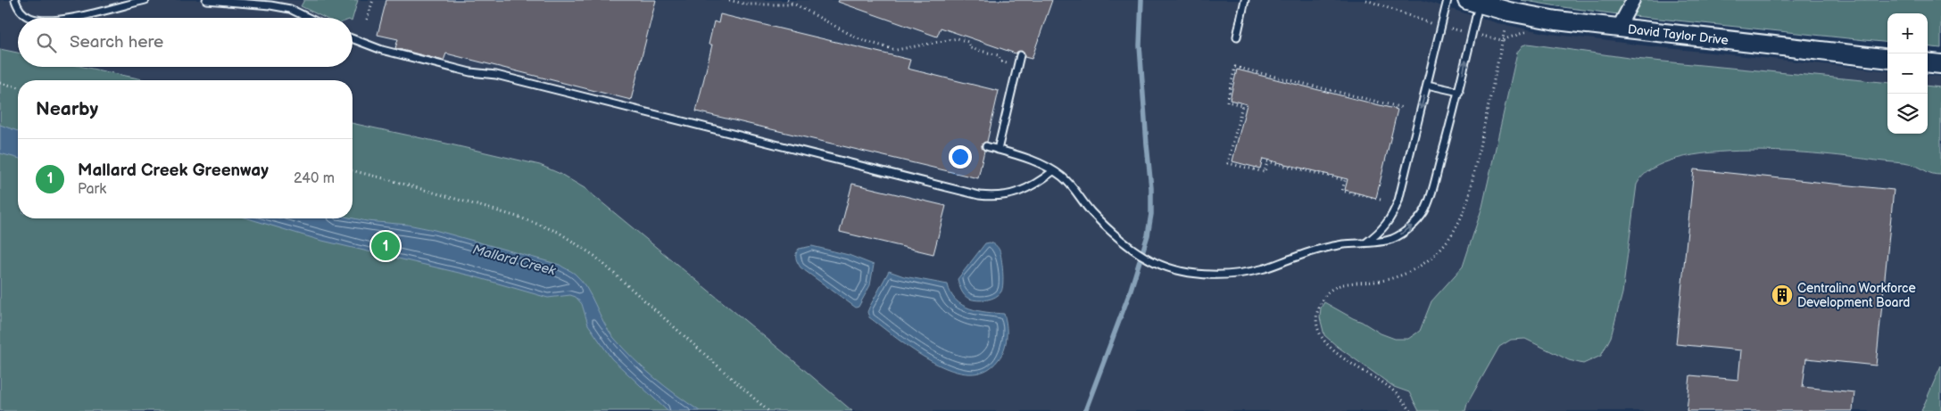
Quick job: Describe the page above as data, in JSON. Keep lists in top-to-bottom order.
{
  "streets": {
    "street": ["David Taylor Drive"]
  },
  "water": ["Mallard Creek"],
  "places": {
    "building": ["Centralina Workforce Development Board"]
  },
  "page": {
    "map_buttons": ["+", "−"],
    "search": "Search here",
    "heading": "Nearby",
    "list": [
      {
        "mark": "1",
        "name": "Mallard Creek Greenway",
        "note": "Park",
        "value": "240 m"
      }
    ],
    "pins": "1"
  }
}
